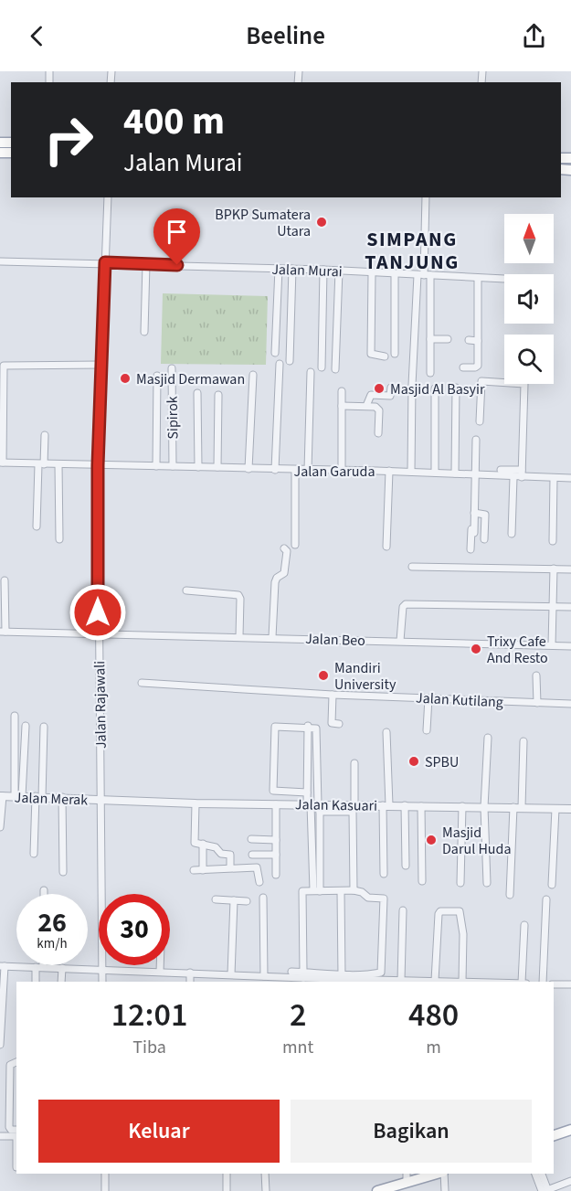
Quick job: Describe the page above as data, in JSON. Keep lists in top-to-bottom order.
{
  "streets": {
    "street": [
      "Jalan Murai",
      "Sipirok",
      "Jalan Garuda",
      "Jalan Beo",
      "Jalan Kutilang",
      "Jalan Rajawali",
      "Jalan Merak",
      "Jalan Kasuari"
    ]
  },
  "crossings": [
    ["Jalan Murai", "Jalan Rajawali"],
    ["Sipirok", "Jalan Garuda"],
    ["Jalan Garuda", "Jalan Rajawali"],
    ["Jalan Beo", "Jalan Rajawali"],
    ["Jalan Rajawali", "Jalan Merak"],
    ["Jalan Rajawali", "Jalan Kasuari"],
    ["Jalan Merak", "Jalan Kasuari"]
  ],
  "districts": ["SIMPANG TANJUNG"],
  "places": [
    "BPKP Sumatera Utara",
    "Masjid Dermawan",
    "Masjid Al Basyir",
    "Trixy Cafe And Resto",
    "Mandiri University",
    "SPBU",
    "Masjid Darul Huda"
  ],
  "north": "top",
  "page": {
    "header": "Beeline",
    "turn": ["400 m", "Jalan Murai"],
    "speed": "26 km/h",
    "limit": "30",
    "eta": [
      "12:01",
      "Tiba",
      "2",
      "mnt",
      "480",
      "m"
    ],
    "buttons": ["Keluar", "Bagikan"]
  }
}
